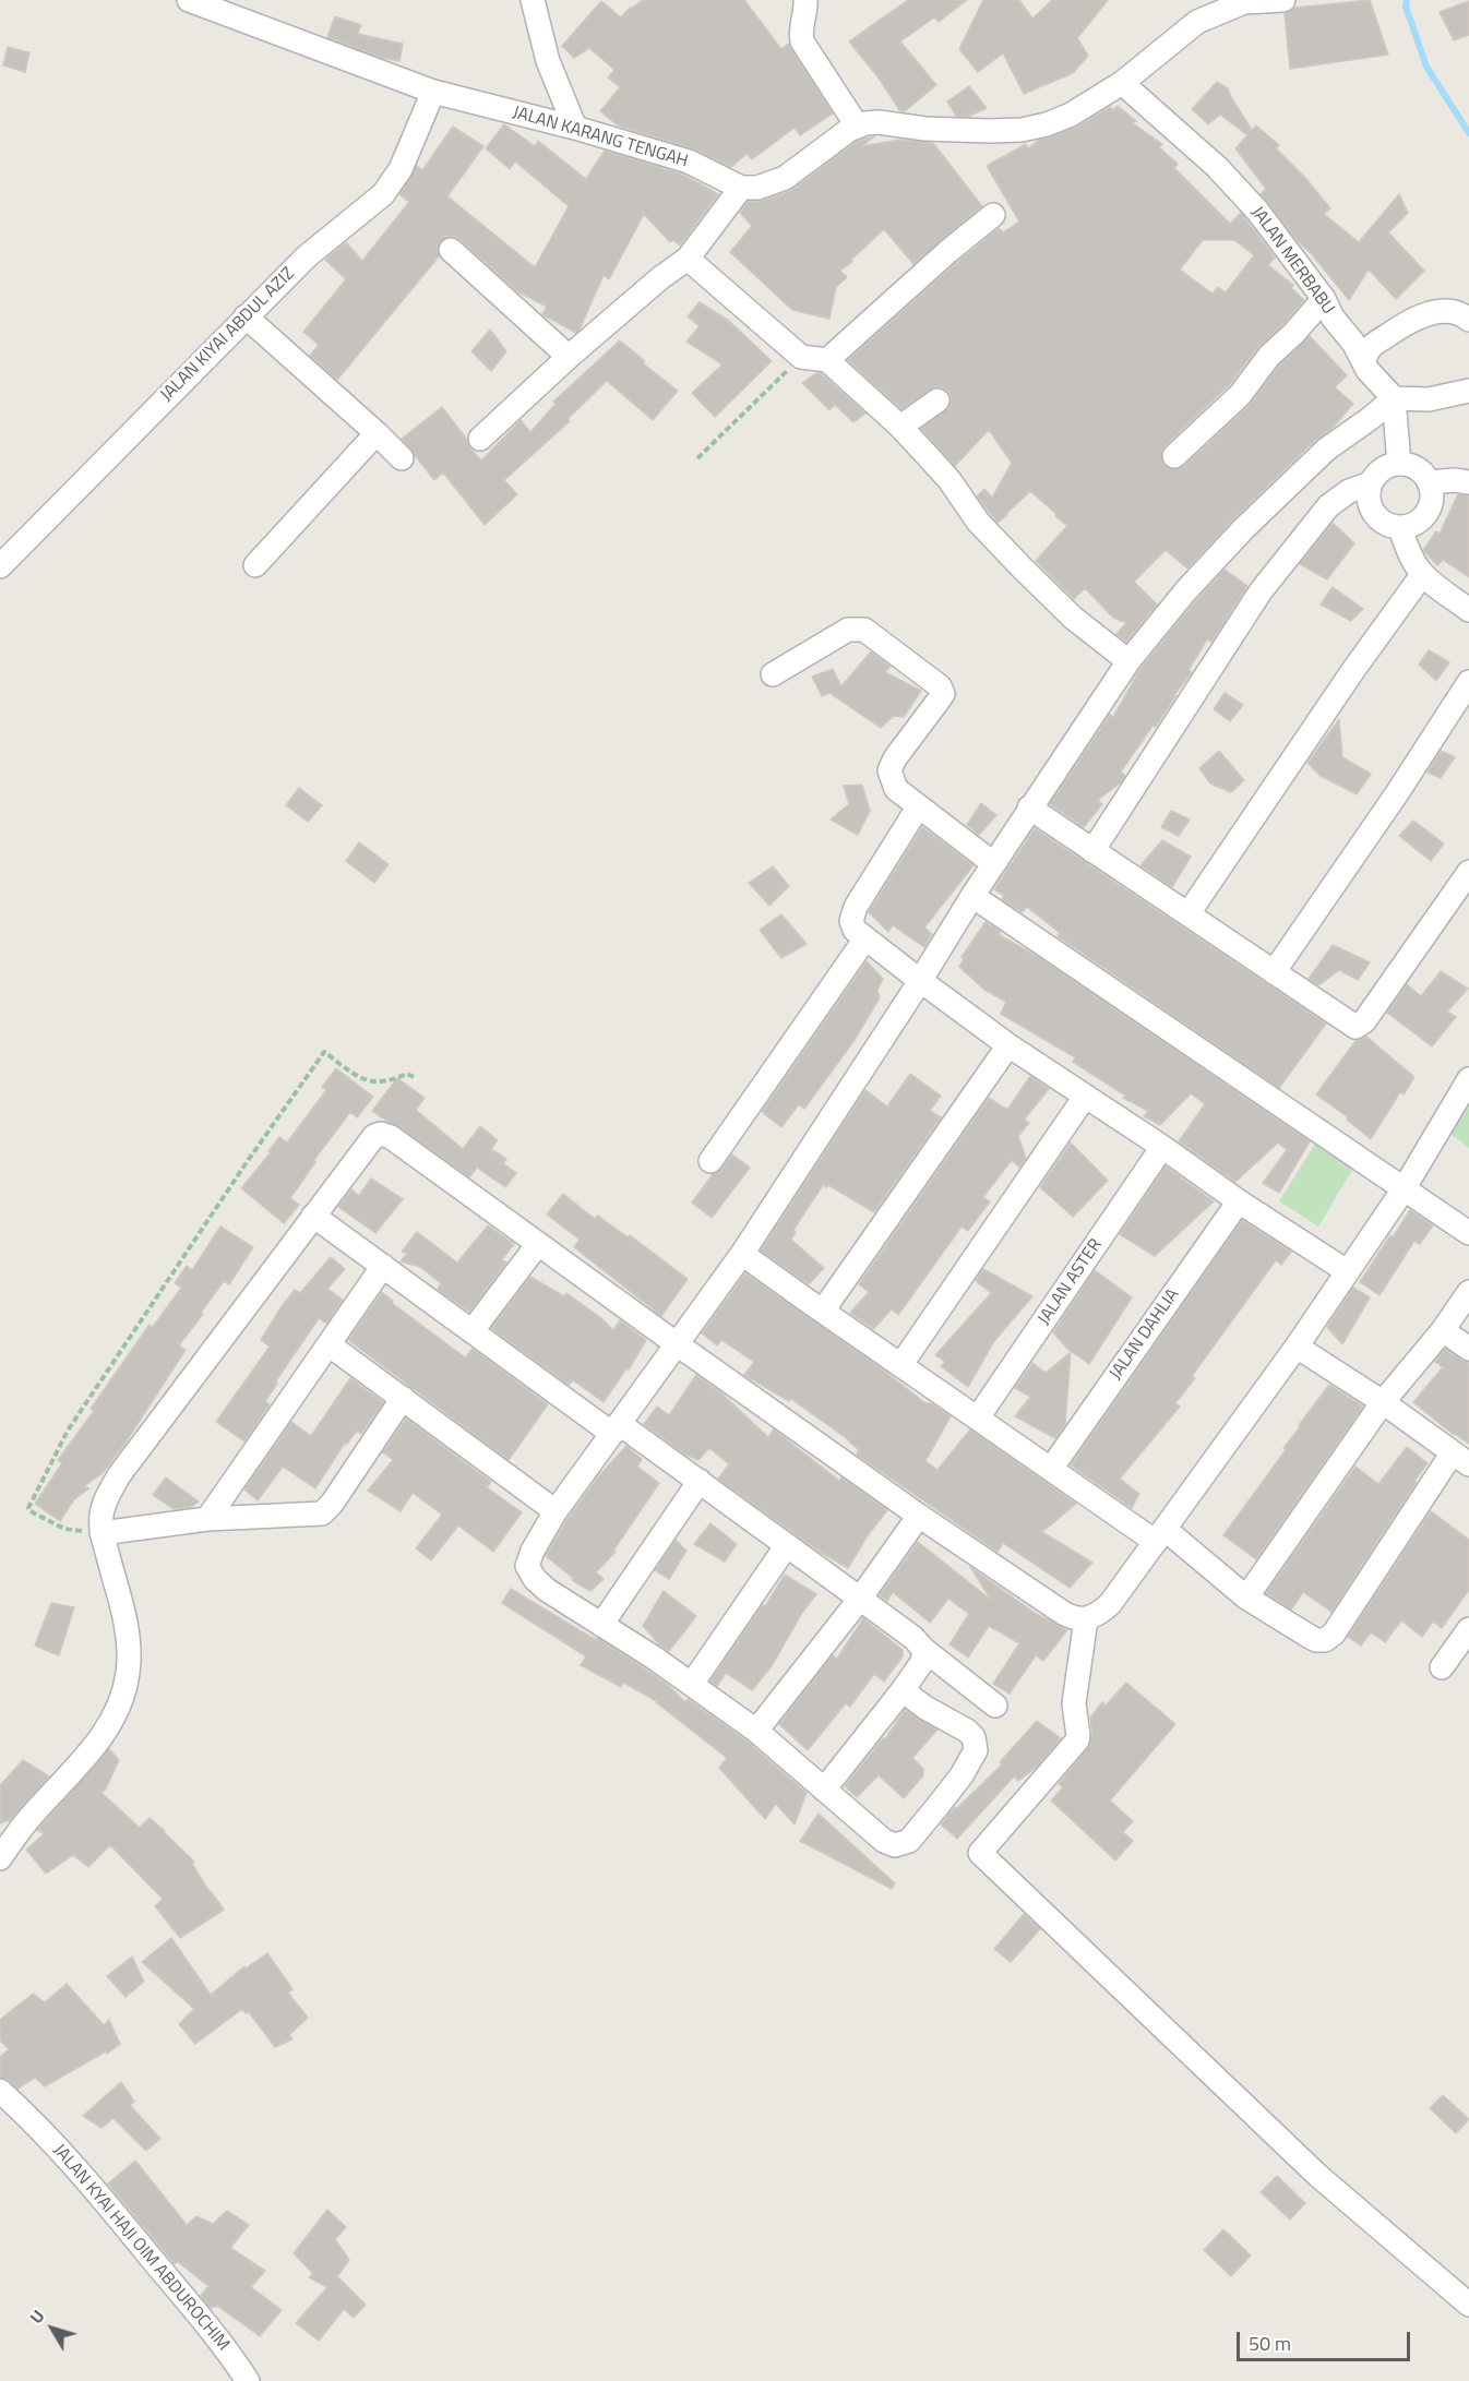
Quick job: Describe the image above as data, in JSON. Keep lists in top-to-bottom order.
{
  "streets": {
    "street": [
      "JALAN KARANG TENGAH",
      "JALAN MERBABU",
      "JALAN KIYAI ABDUL AZIZ",
      "JALAN ASTER",
      "JALAN DAHLIA",
      "JALAN KYAI HAJI OIM ABDUROCHIM"
    ]
  },
  "crossings": [
    ["JALAN KARANG TENGAH", "JALAN KIYAI ABDUL AZIZ"]
  ],
  "scale_bar": "50 m",
  "north": "top left"
}
